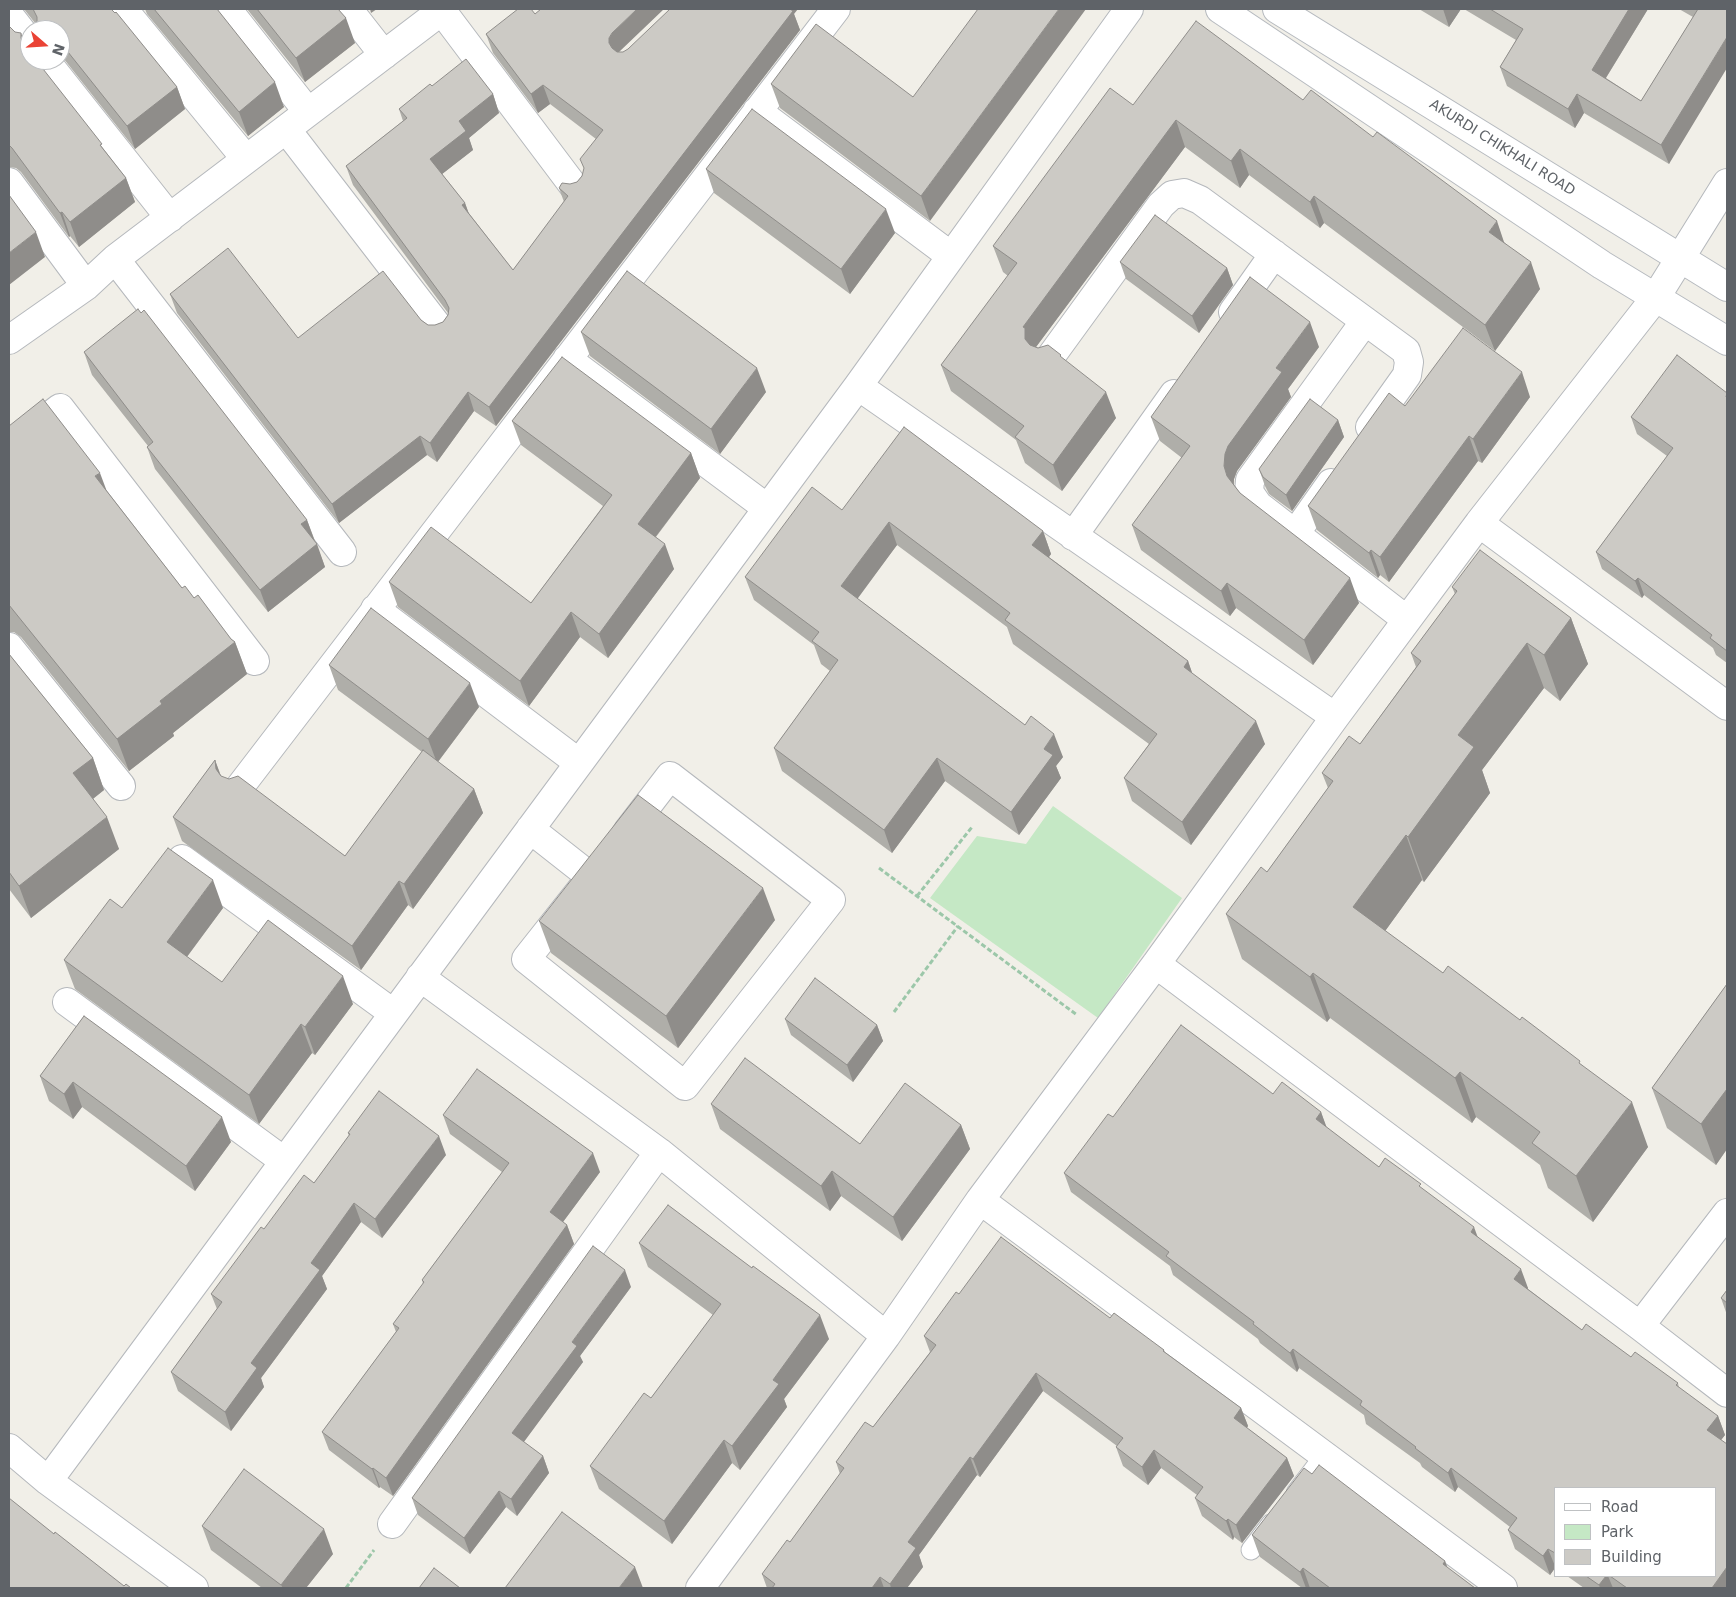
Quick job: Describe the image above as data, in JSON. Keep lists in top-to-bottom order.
{
  "streets": {
    "street": ["AKURDI CHIKHALI ROAD"]
  },
  "legend": ["Road", "Park", "Building"],
  "north": "right"
}
